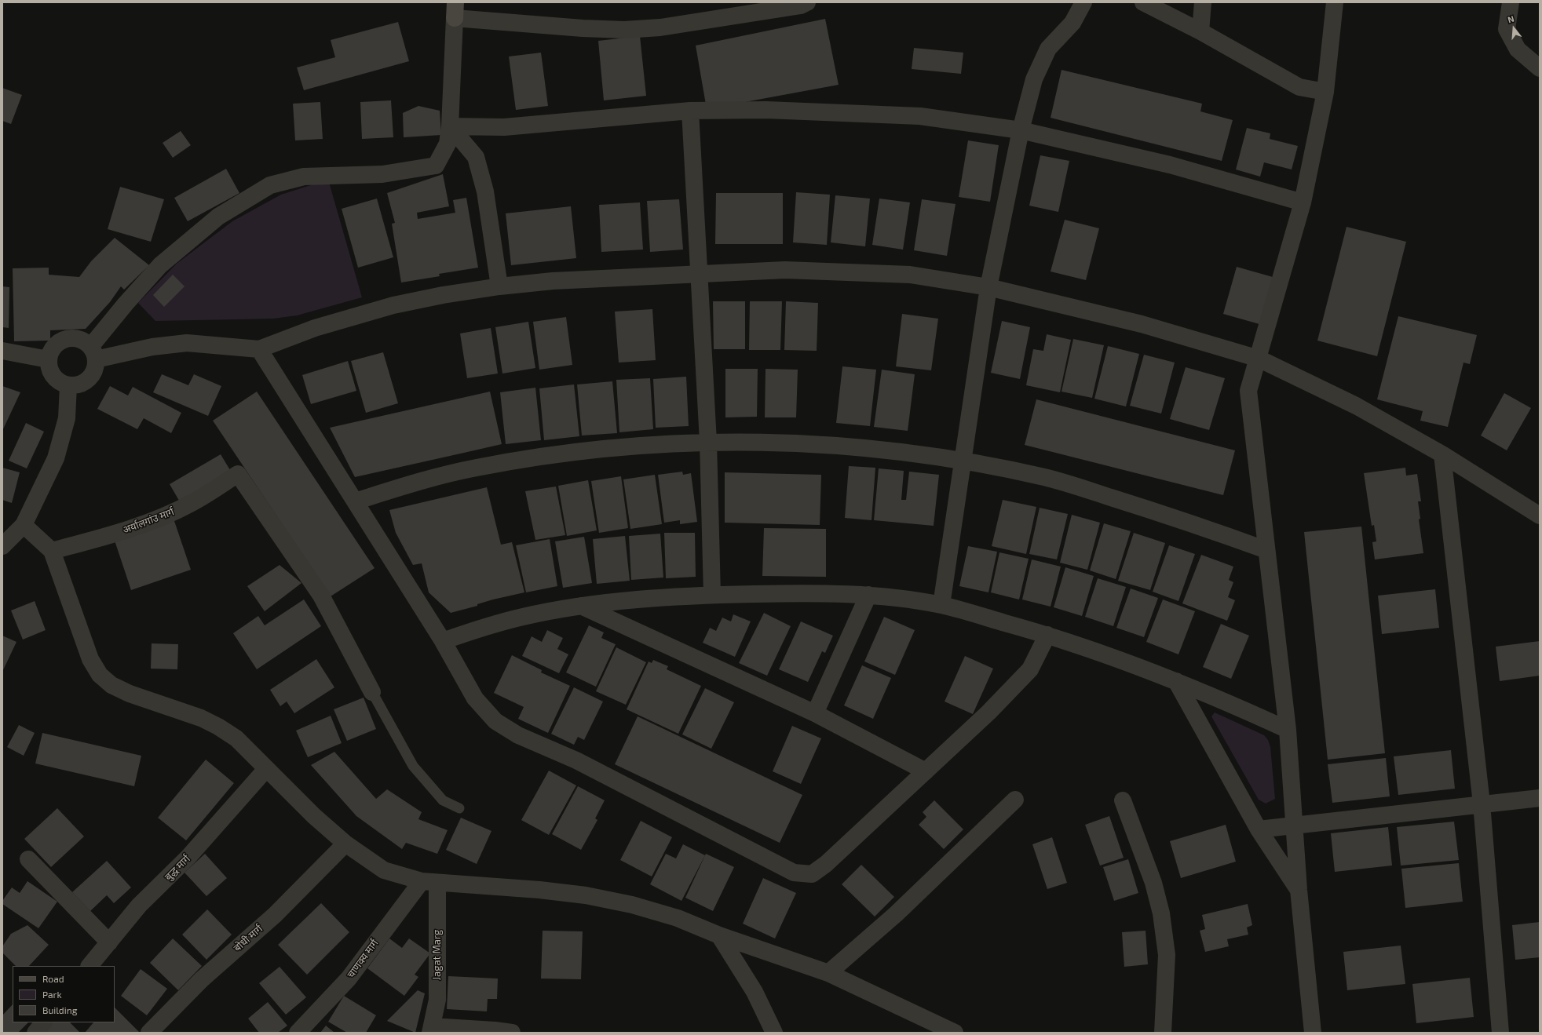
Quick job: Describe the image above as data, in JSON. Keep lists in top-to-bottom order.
{
  "streets": {
    "street": [
      "अर्यालगांउ मार्ग",
      "बुद्ध मार्ग",
      "बोधी मार्ग",
      "Jagat Marg",
      "चाणक्य मार्ग"
    ]
  },
  "crossings": [
    ["Jagat Marg", "चाणक्य मार्ग"]
  ],
  "legend": ["Road", "Park", "Building"],
  "north": "top"
}
